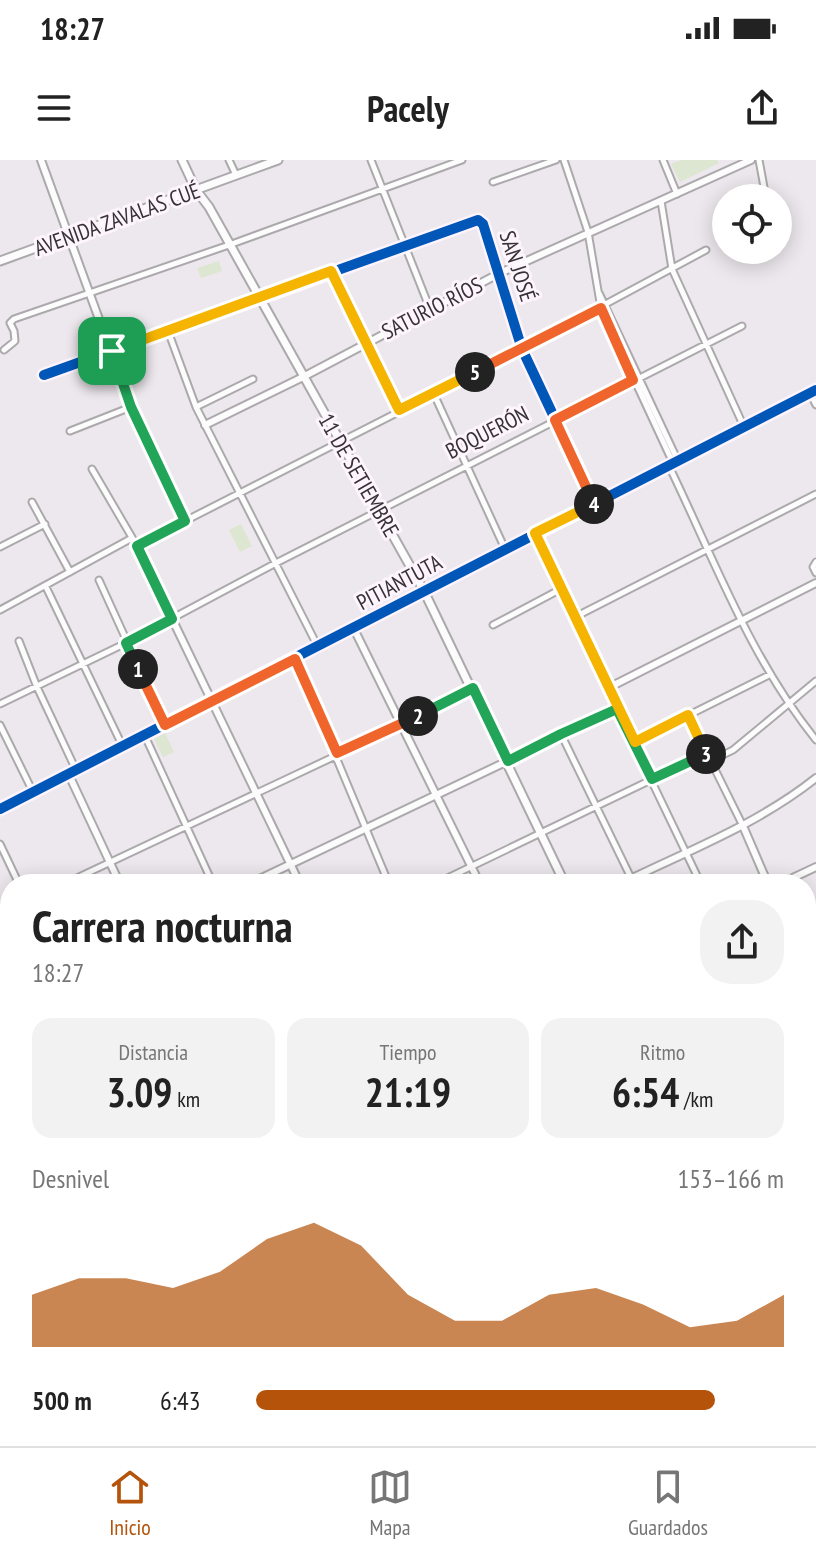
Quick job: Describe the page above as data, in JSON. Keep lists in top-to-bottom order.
{
  "streets": {
    "main road": ["AVENIDA ZAVALAS CUÉ", "11 DE SETIEMBRE"],
    "street": [
      "SAN JOSÉ",
      "SATURIO RÍOS",
      "BOQUERÓN",
      "PITIANTUTA"
    ]
  },
  "crossings": [
    ["AVENIDA ZAVALAS CUÉ", "11 DE SETIEMBRE"],
    ["SAN JOSÉ", "SATURIO RÍOS"],
    ["SAN JOSÉ", "BOQUERÓN"],
    ["SAN JOSÉ", "PITIANTUTA"],
    ["SATURIO RÍOS", "11 DE SETIEMBRE"],
    ["BOQUERÓN", "11 DE SETIEMBRE"],
    ["11 DE SETIEMBRE", "PITIANTUTA"]
  ],
  "page": {
    "status": "18:27",
    "header": "Pacely",
    "pins": [
      "5",
      "4",
      "1",
      "2",
      "3"
    ],
    "heading": ["Carrera nocturna", "18:27"],
    "stats": [
      ["Distancia", "3.09 km"],
      ["Tiempo", "21:19"],
      ["Ritmo", "6:54 /km"]
    ],
    "chart": ["Desnivel", "153–166 m"],
    "list": [
      {
        "name": "500 m",
        "note": "6:43"
      }
    ],
    "tabs": ["Inicio", "Mapa", "Guardados"]
  }
}
